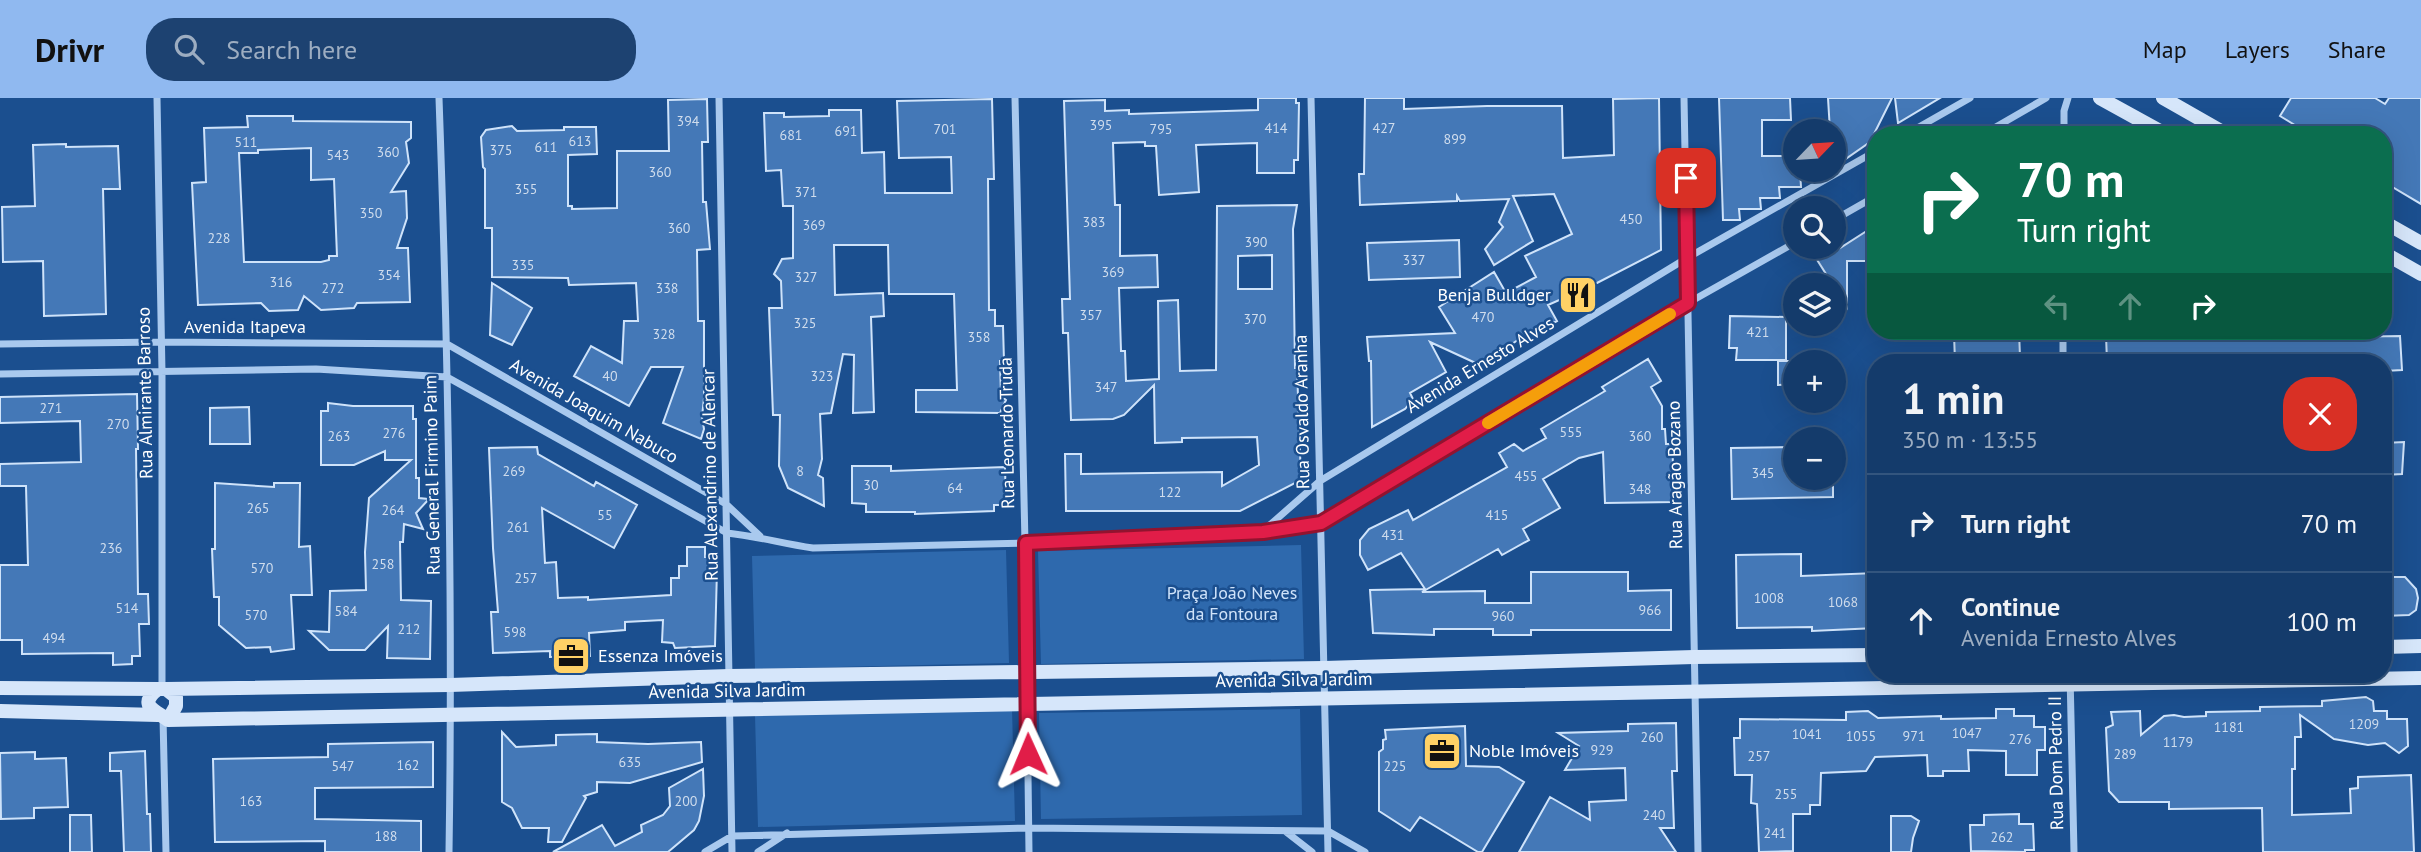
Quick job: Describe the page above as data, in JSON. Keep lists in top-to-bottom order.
{
  "streets": {
    "street": [
      "Avenida Itapeva",
      "Avenida Ernesto Alves",
      "Rua Almirante Barroso",
      "Avenida Joaquim Nabuco",
      "Rua Osvaldo Aranha",
      "Rua Leonardo Truda",
      "Rua General Firmino Paim",
      "Rua Alexandrino de Alencar",
      "Rua Aragão Bozano",
      "Avenida Silva Jardim",
      "Rua Dom Pedro II"
    ]
  },
  "crossings": [
    ["Avenida Itapeva", "Rua Almirante Barroso"],
    ["Avenida Itapeva", "Avenida Joaquim Nabuco"],
    ["Avenida Itapeva", "Rua General Firmino Paim"],
    ["Avenida Ernesto Alves", "Rua Osvaldo Aranha"],
    ["Avenida Ernesto Alves", "Rua Aragão Bozano"],
    ["Rua Almirante Barroso", "Avenida Silva Jardim"],
    ["Avenida Joaquim Nabuco", "Rua General Firmino Paim"],
    ["Avenida Joaquim Nabuco", "Rua Alexandrino de Alencar"],
    ["Rua Osvaldo Aranha", "Avenida Silva Jardim"],
    ["Rua Leonardo Truda", "Avenida Silva Jardim"],
    ["Rua General Firmino Paim", "Avenida Silva Jardim"],
    ["Rua Alexandrino de Alencar", "Avenida Silva Jardim"],
    ["Rua Aragão Bozano", "Avenida Silva Jardim"]
  ],
  "parks": ["Praça João Neves da Fontoura"],
  "places": {
    "restaurant": ["Benja Bulldger"],
    "office": ["Essenza Imóveis", "Noble Imóveis"]
  },
  "house_numbers": [
    "394",
    "395",
    "414",
    "427",
    "701",
    "795",
    "691",
    "681",
    "899",
    "613",
    "511",
    "611",
    "375",
    "360",
    "543",
    "360",
    "355",
    "371",
    "350",
    "450",
    "383",
    "369",
    "360",
    "228",
    "390",
    "337",
    "335",
    "369",
    "354",
    "327",
    "316",
    "272",
    "338",
    "357",
    "470",
    "370",
    "325",
    "421",
    "328",
    "358",
    "40",
    "323",
    "347",
    "271",
    "270",
    "555",
    "276",
    "263",
    "360",
    "269",
    "8",
    "345",
    "455",
    "30",
    "64",
    "348",
    "122",
    "265",
    "264",
    "55",
    "415",
    "261",
    "431",
    "236",
    "258",
    "570",
    "257",
    "1008",
    "1068",
    "514",
    "966",
    "584",
    "570",
    "960",
    "212",
    "598",
    "494",
    "1209",
    "1181",
    "1047",
    "1041",
    "1055",
    "971",
    "260",
    "276",
    "1179",
    "929",
    "289",
    "257",
    "635",
    "162",
    "547",
    "225",
    "255",
    "163",
    "200",
    "240",
    "241",
    "188",
    "262"
  ],
  "north": "top right",
  "page": {
    "header": "Drivr",
    "search": "Search here",
    "nav": ["Map", "Layers", "Share"],
    "map_buttons": ["+", "−"],
    "turn": ["70 m", "Turn right"],
    "heading": ["1 min", "350 m · 13:55"],
    "list": [
      {
        "name": "Turn right",
        "value": "70 m"
      },
      {
        "name": "Continue",
        "note": "Avenida Ernesto Alves",
        "value": "100 m"
      }
    ]
  }
}
